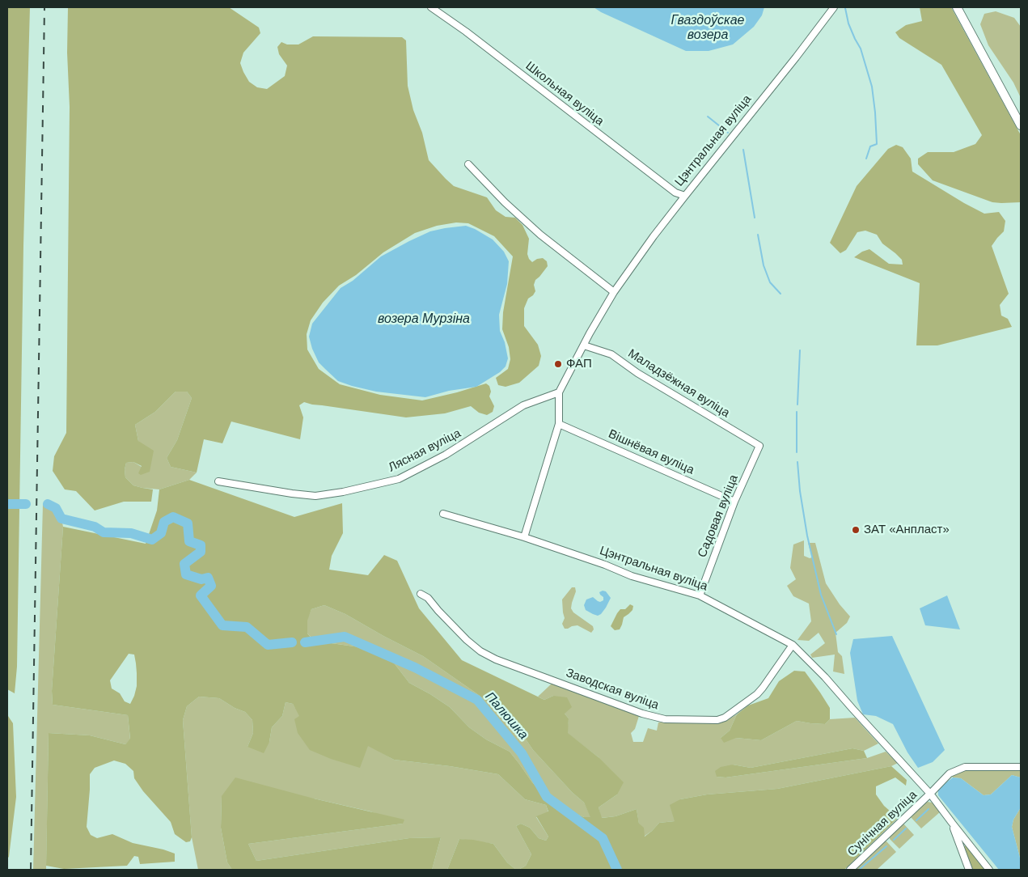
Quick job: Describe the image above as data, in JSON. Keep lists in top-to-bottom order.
{
  "streets": {
    "street": [
      "Школьная вуліца",
      "Цэнтральная вуліца",
      "Маладзёжная вуліца",
      "Лясная вуліца",
      "Вішнёвая вуліца",
      "Садовая вуліца",
      "Заводская вуліца",
      "Сунічная вуліца"
    ]
  },
  "crossings": [
    ["Школьная вуліца", "Цэнтральная вуліца"],
    ["Цэнтральная вуліца", "Маладзёжная вуліца"],
    ["Цэнтральная вуліца", "Лясная вуліца"],
    ["Цэнтральная вуліца", "Вішнёвая вуліца"],
    ["Цэнтральная вуліца", "Садовая вуліца"],
    ["Цэнтральная вуліца", "Заводская вуліца"],
    ["Цэнтральная вуліца", "Сунічная вуліца"],
    ["Маладзёжная вуліца", "Садовая вуліца"],
    ["Вішнёвая вуліца", "Садовая вуліца"]
  ],
  "water": ["Гваздоўскае возера", "возера Мурзіна", "Палюшка"],
  "places": ["ФАП", "ЗАТ «Анпласт»"]
}
